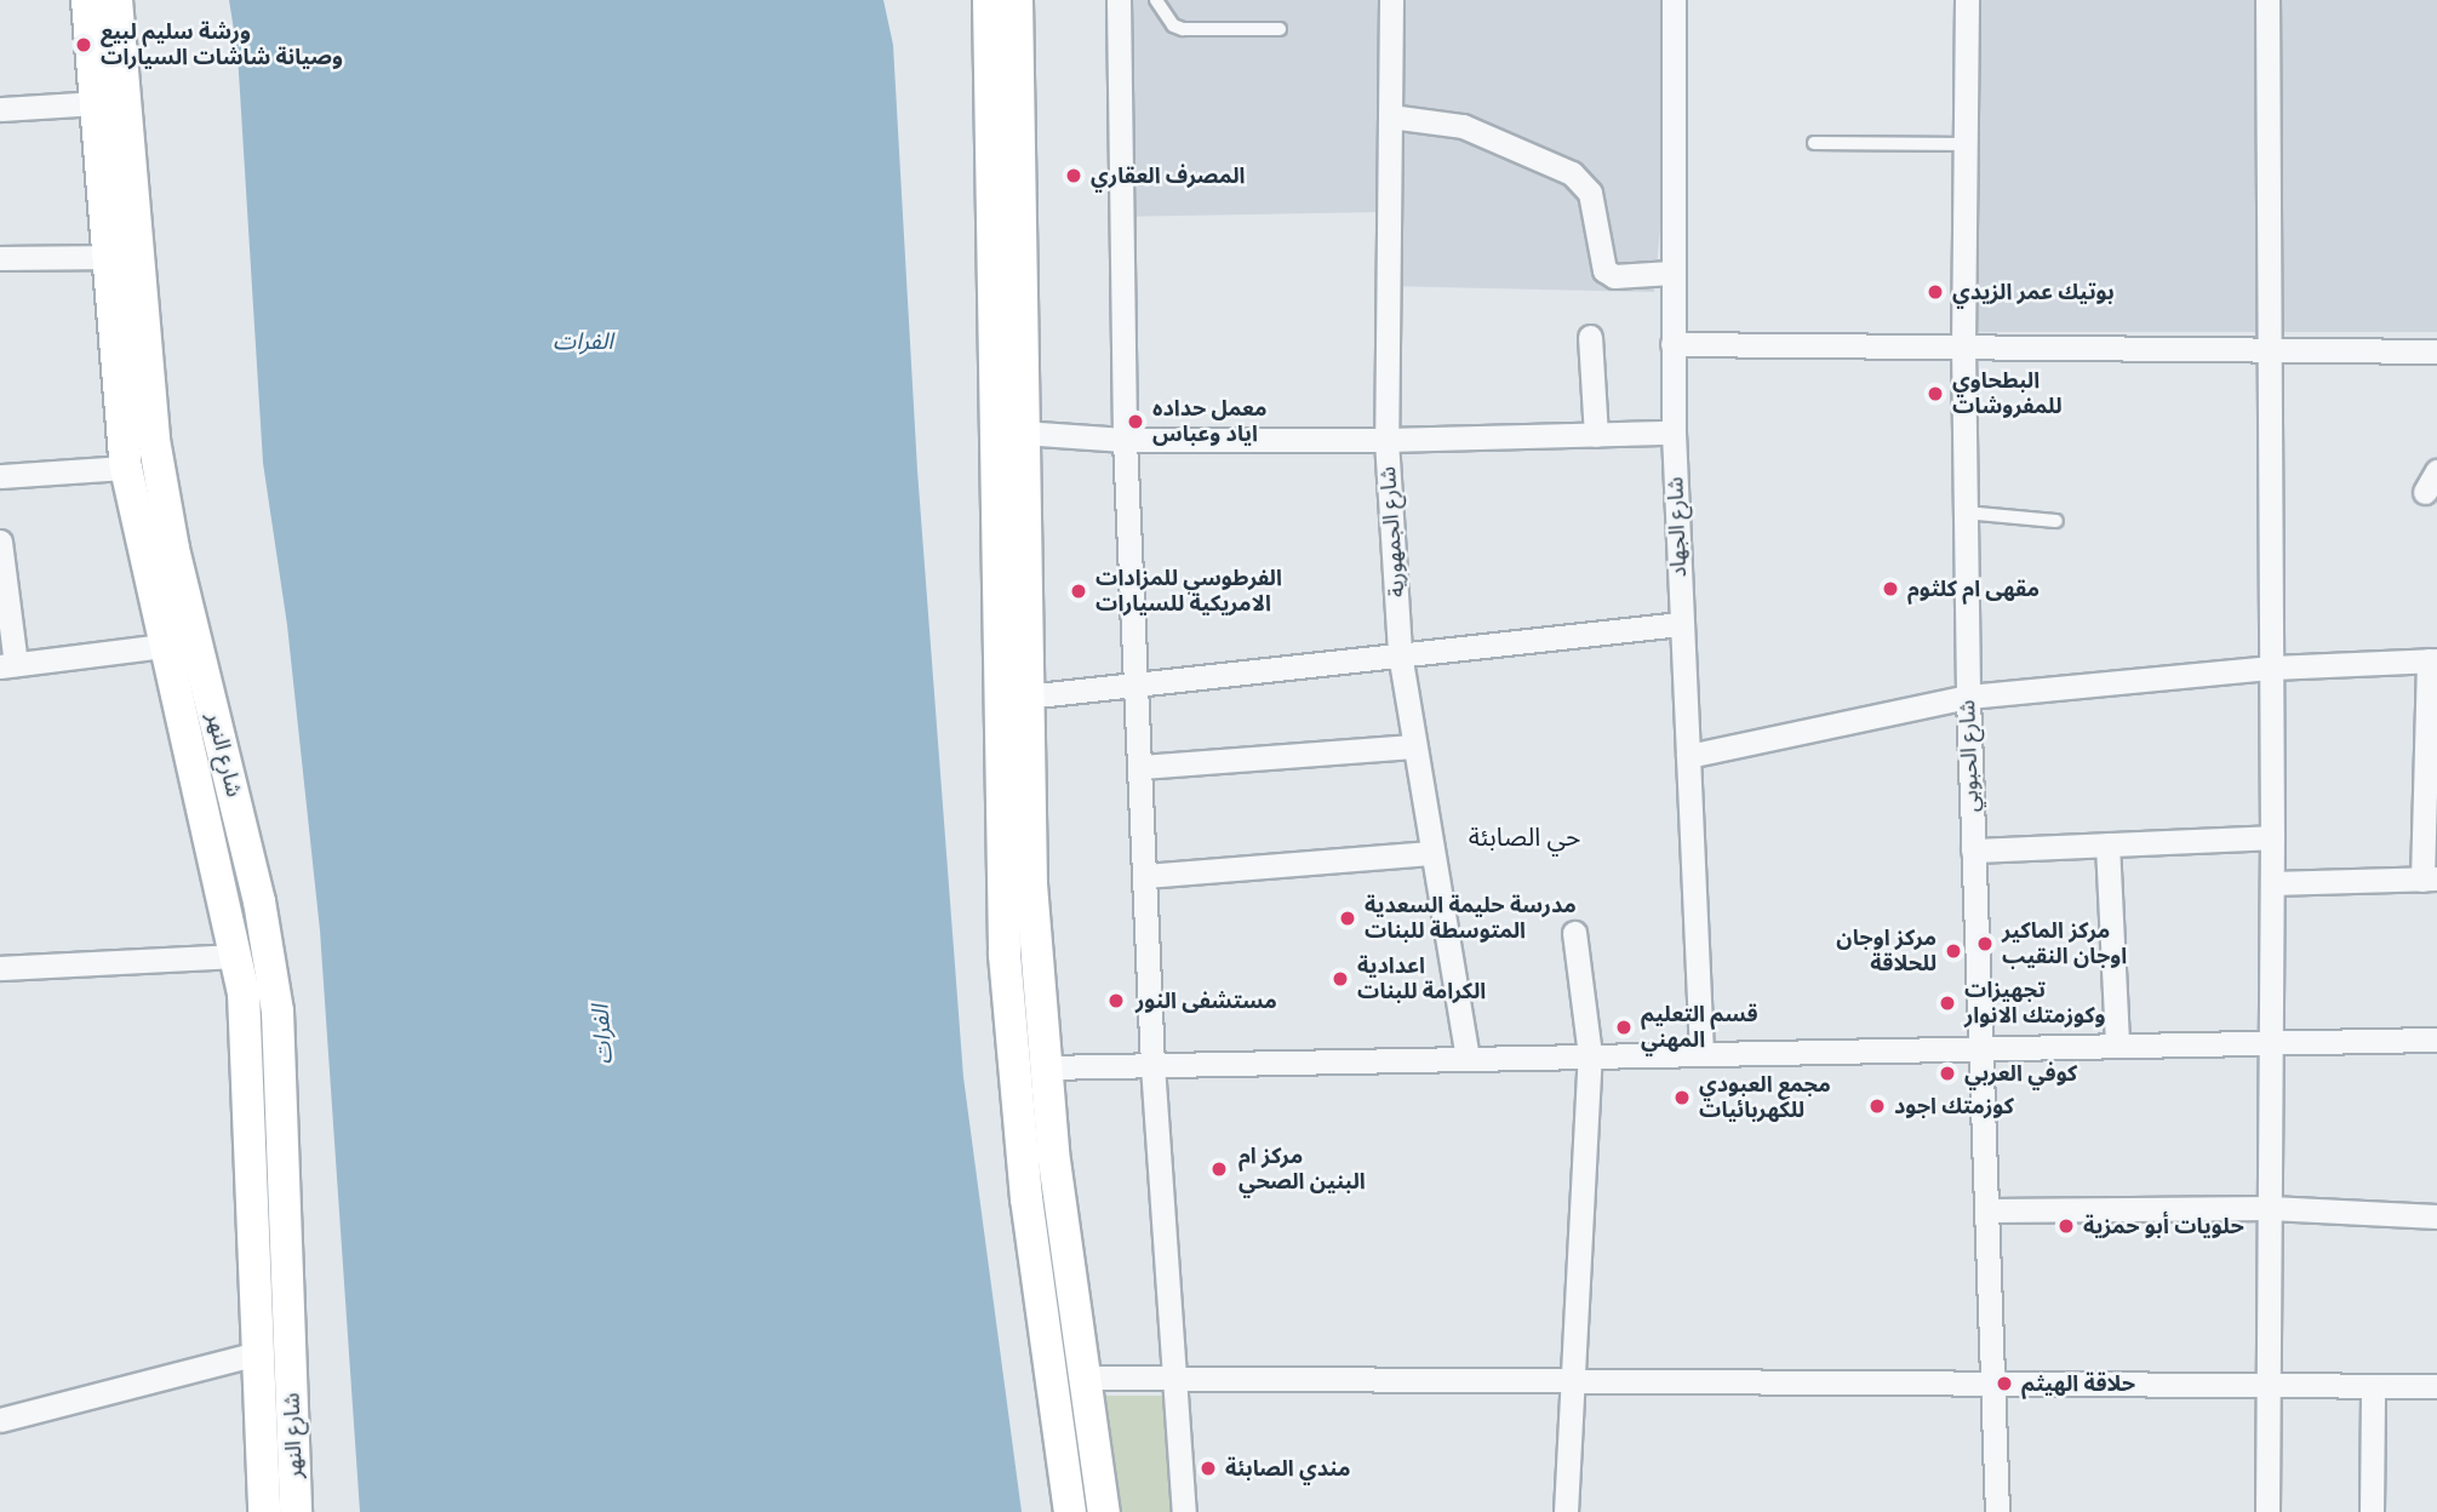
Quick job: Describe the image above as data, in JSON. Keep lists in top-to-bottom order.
{
  "streets": {
    "main road": ["شارع النهر"],
    "street": ["شارع الجهاد", "شارع الجمهورية", "شارع الحبوبي"]
  },
  "districts": ["حي الصابئة"],
  "water": ["الفرات"],
  "places": [
    "ورشة سليم لبيع وصيانة شاشات السيارات",
    "المصرف العقاري",
    "بوتيك عمر الزيدي",
    "البطحاوي للمفروشات",
    "معمل حداده اياد وعباس",
    "مقهى ام كلثوم",
    "الفرطوسي للمزادات الامريكية للسيارات",
    "مدرسة حليمة السعدية المتوسطة للبنات",
    "مركز الماكير اوجان النقيب",
    "مركز اوجان للحلاقة",
    "اعدادية الكرامة للبنات",
    "مستشفى النور",
    "تجهيزات وكوزمتك الانوار",
    "قسم التعليم المهني",
    "كوفي العربي",
    "مجمع العبودي للكهربائيات",
    "كوزمتك اجود",
    "مركز ام البنين الصحي",
    "حلويات أبو حمزية",
    "حلاقة الهيثم",
    "مندي الصابئة"
  ]
}
